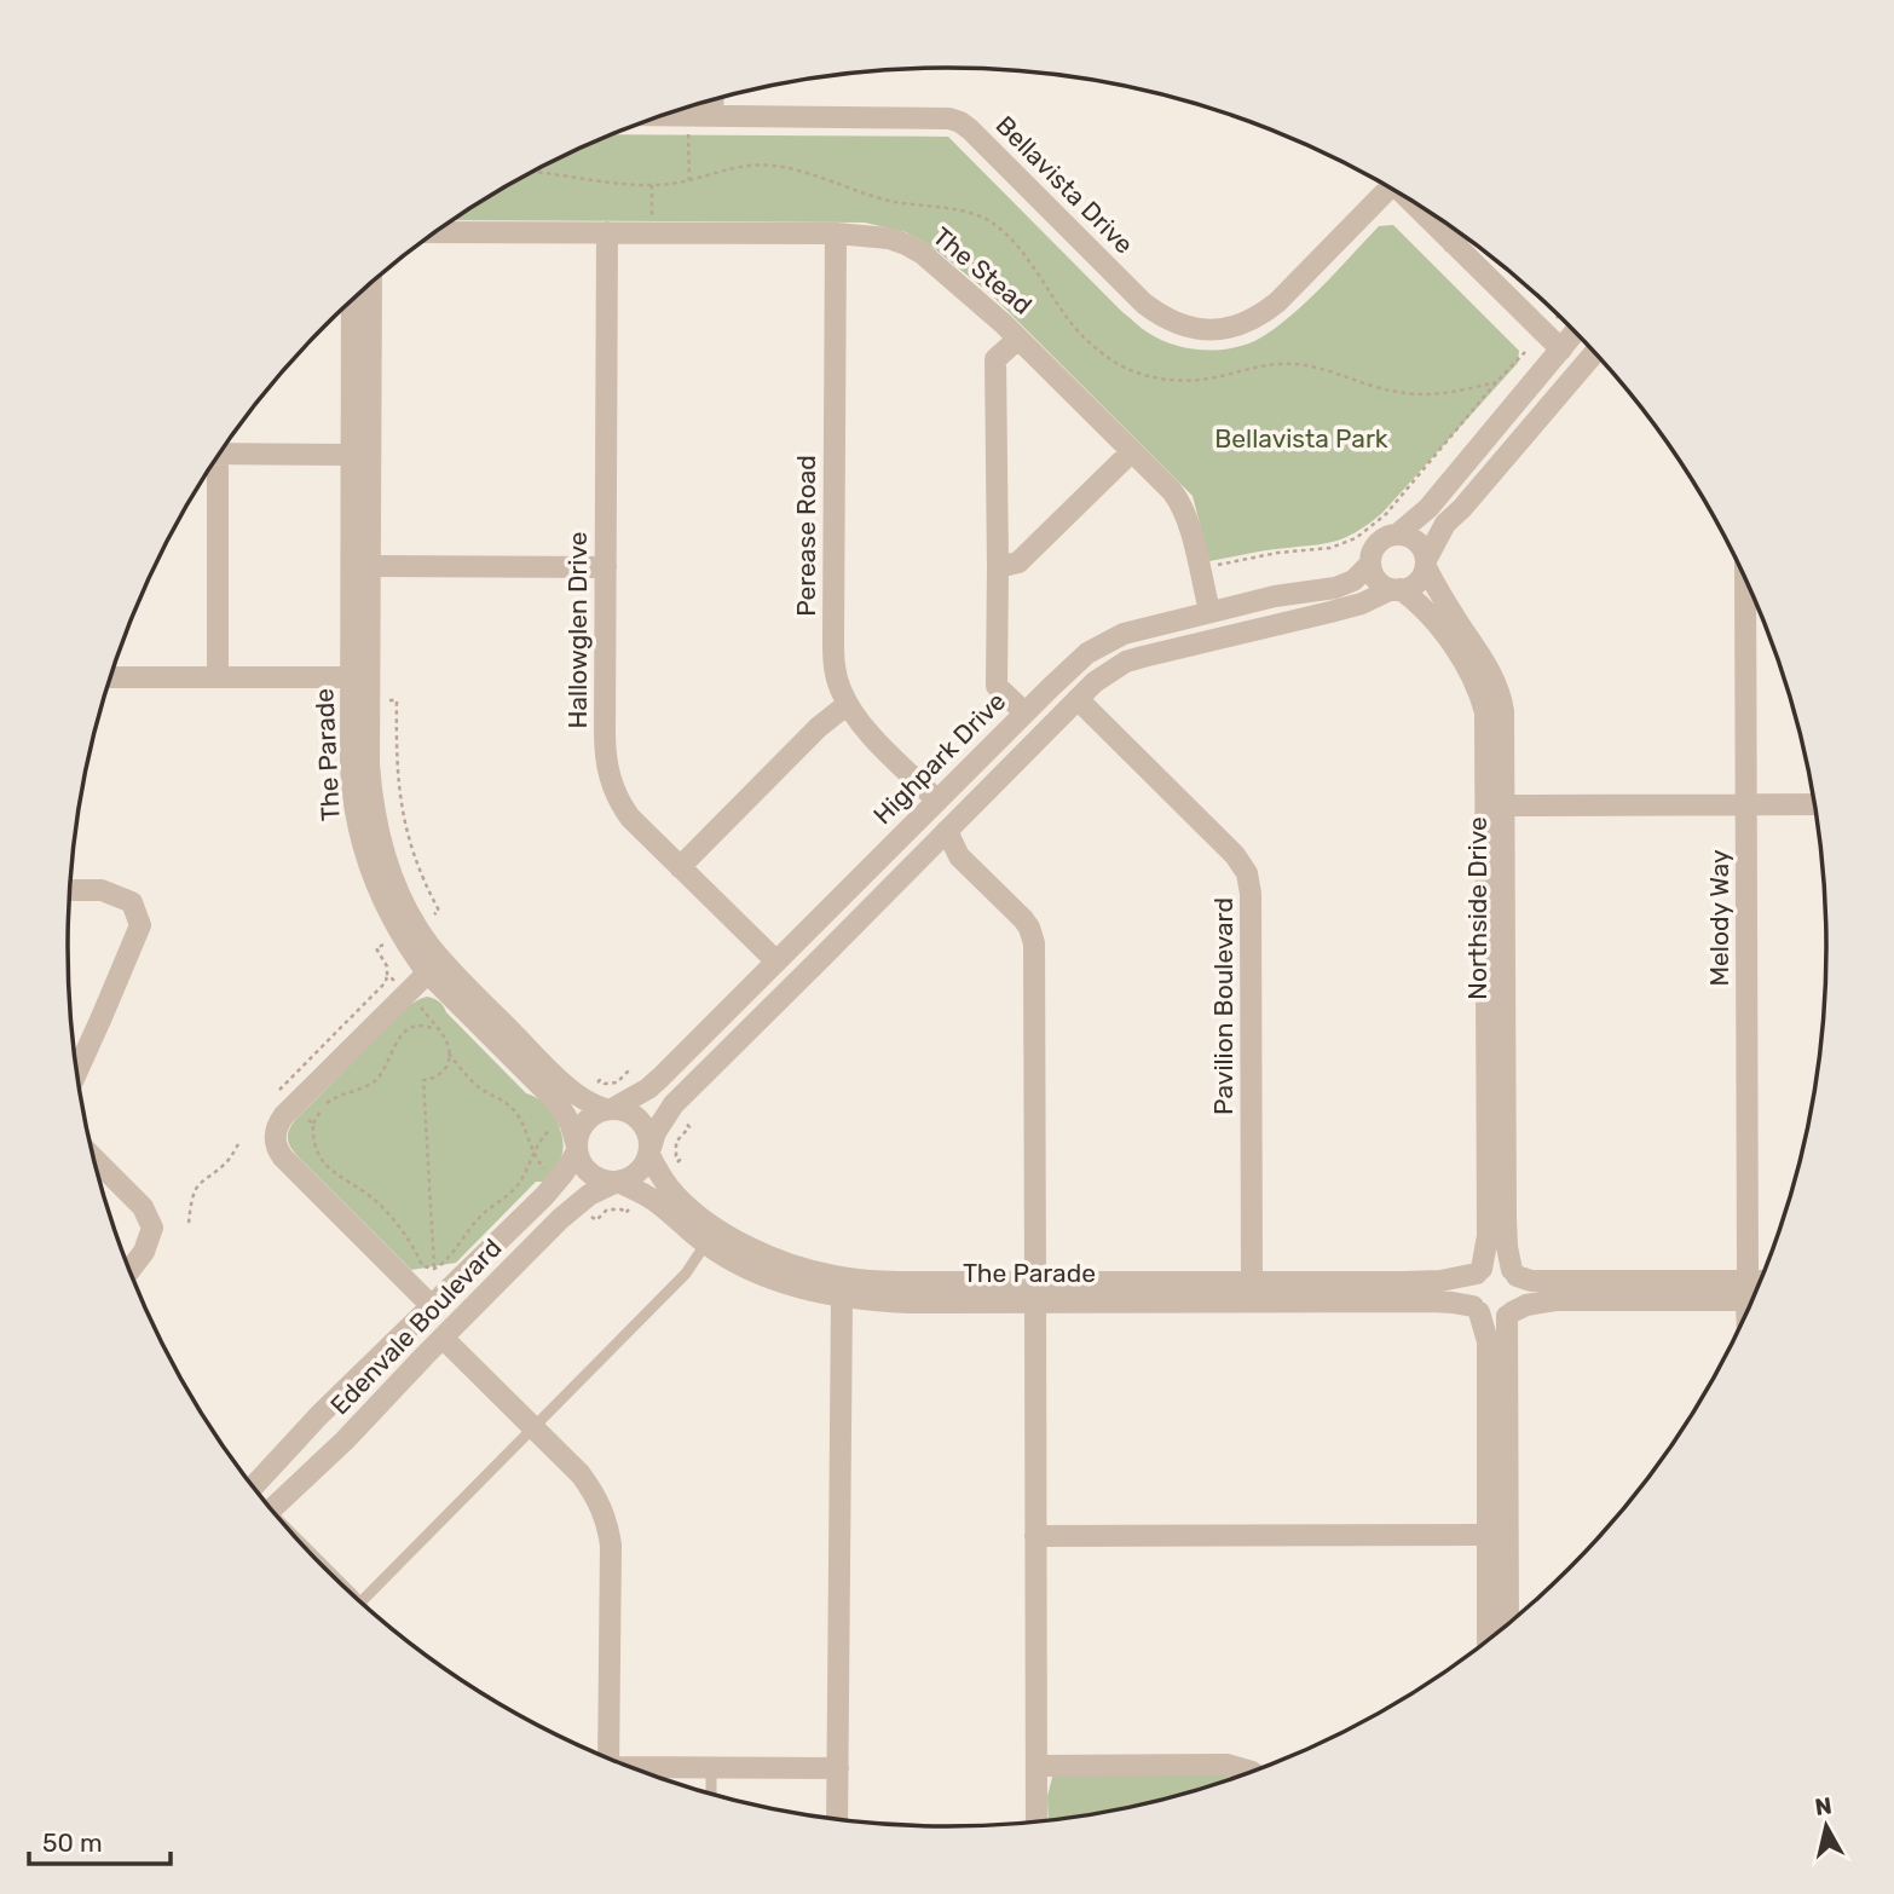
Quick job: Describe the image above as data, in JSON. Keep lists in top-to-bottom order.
{
  "streets": {
    "street": [
      "Bellavista Drive",
      "The Stead",
      "Perease Road",
      "Hallowglen Drive",
      "The Parade",
      "Highpark Drive",
      "Northside Drive",
      "Melody Way",
      "Pavilion Boulevard",
      "Edenvale Boulevard"
    ]
  },
  "crossings": [
    ["The Stead", "Perease Road"],
    ["The Stead", "Hallowglen Drive"],
    ["The Stead", "Highpark Drive"],
    ["Perease Road", "Highpark Drive"],
    ["Hallowglen Drive", "Highpark Drive"],
    ["The Parade", "Highpark Drive"],
    ["The Parade", "Northside Drive"],
    ["The Parade", "Pavilion Boulevard"],
    ["The Parade", "Edenvale Boulevard"],
    ["Highpark Drive", "Northside Drive"],
    ["Highpark Drive", "Edenvale Boulevard"]
  ],
  "parks": ["Bellavista Park"],
  "scale_bar": "50 m",
  "north": "top"
}
